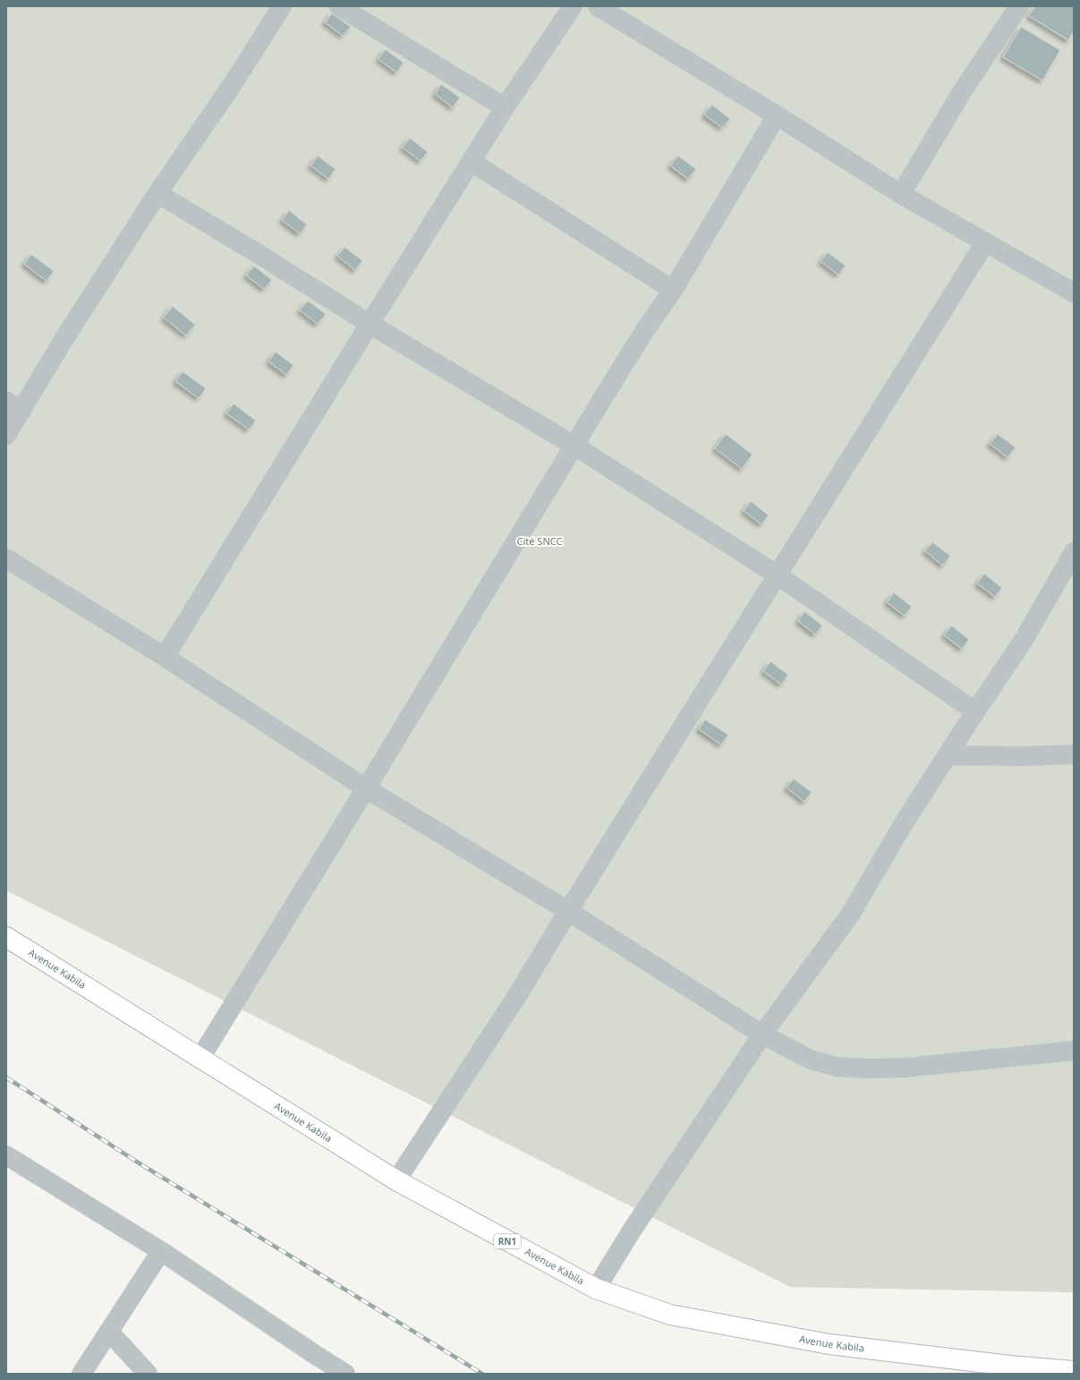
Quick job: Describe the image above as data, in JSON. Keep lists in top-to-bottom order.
{
  "streets": {
    "highway": ["Avenue Kabila", "RN1"]
  },
  "parks": ["Cité SNCC"]
}
